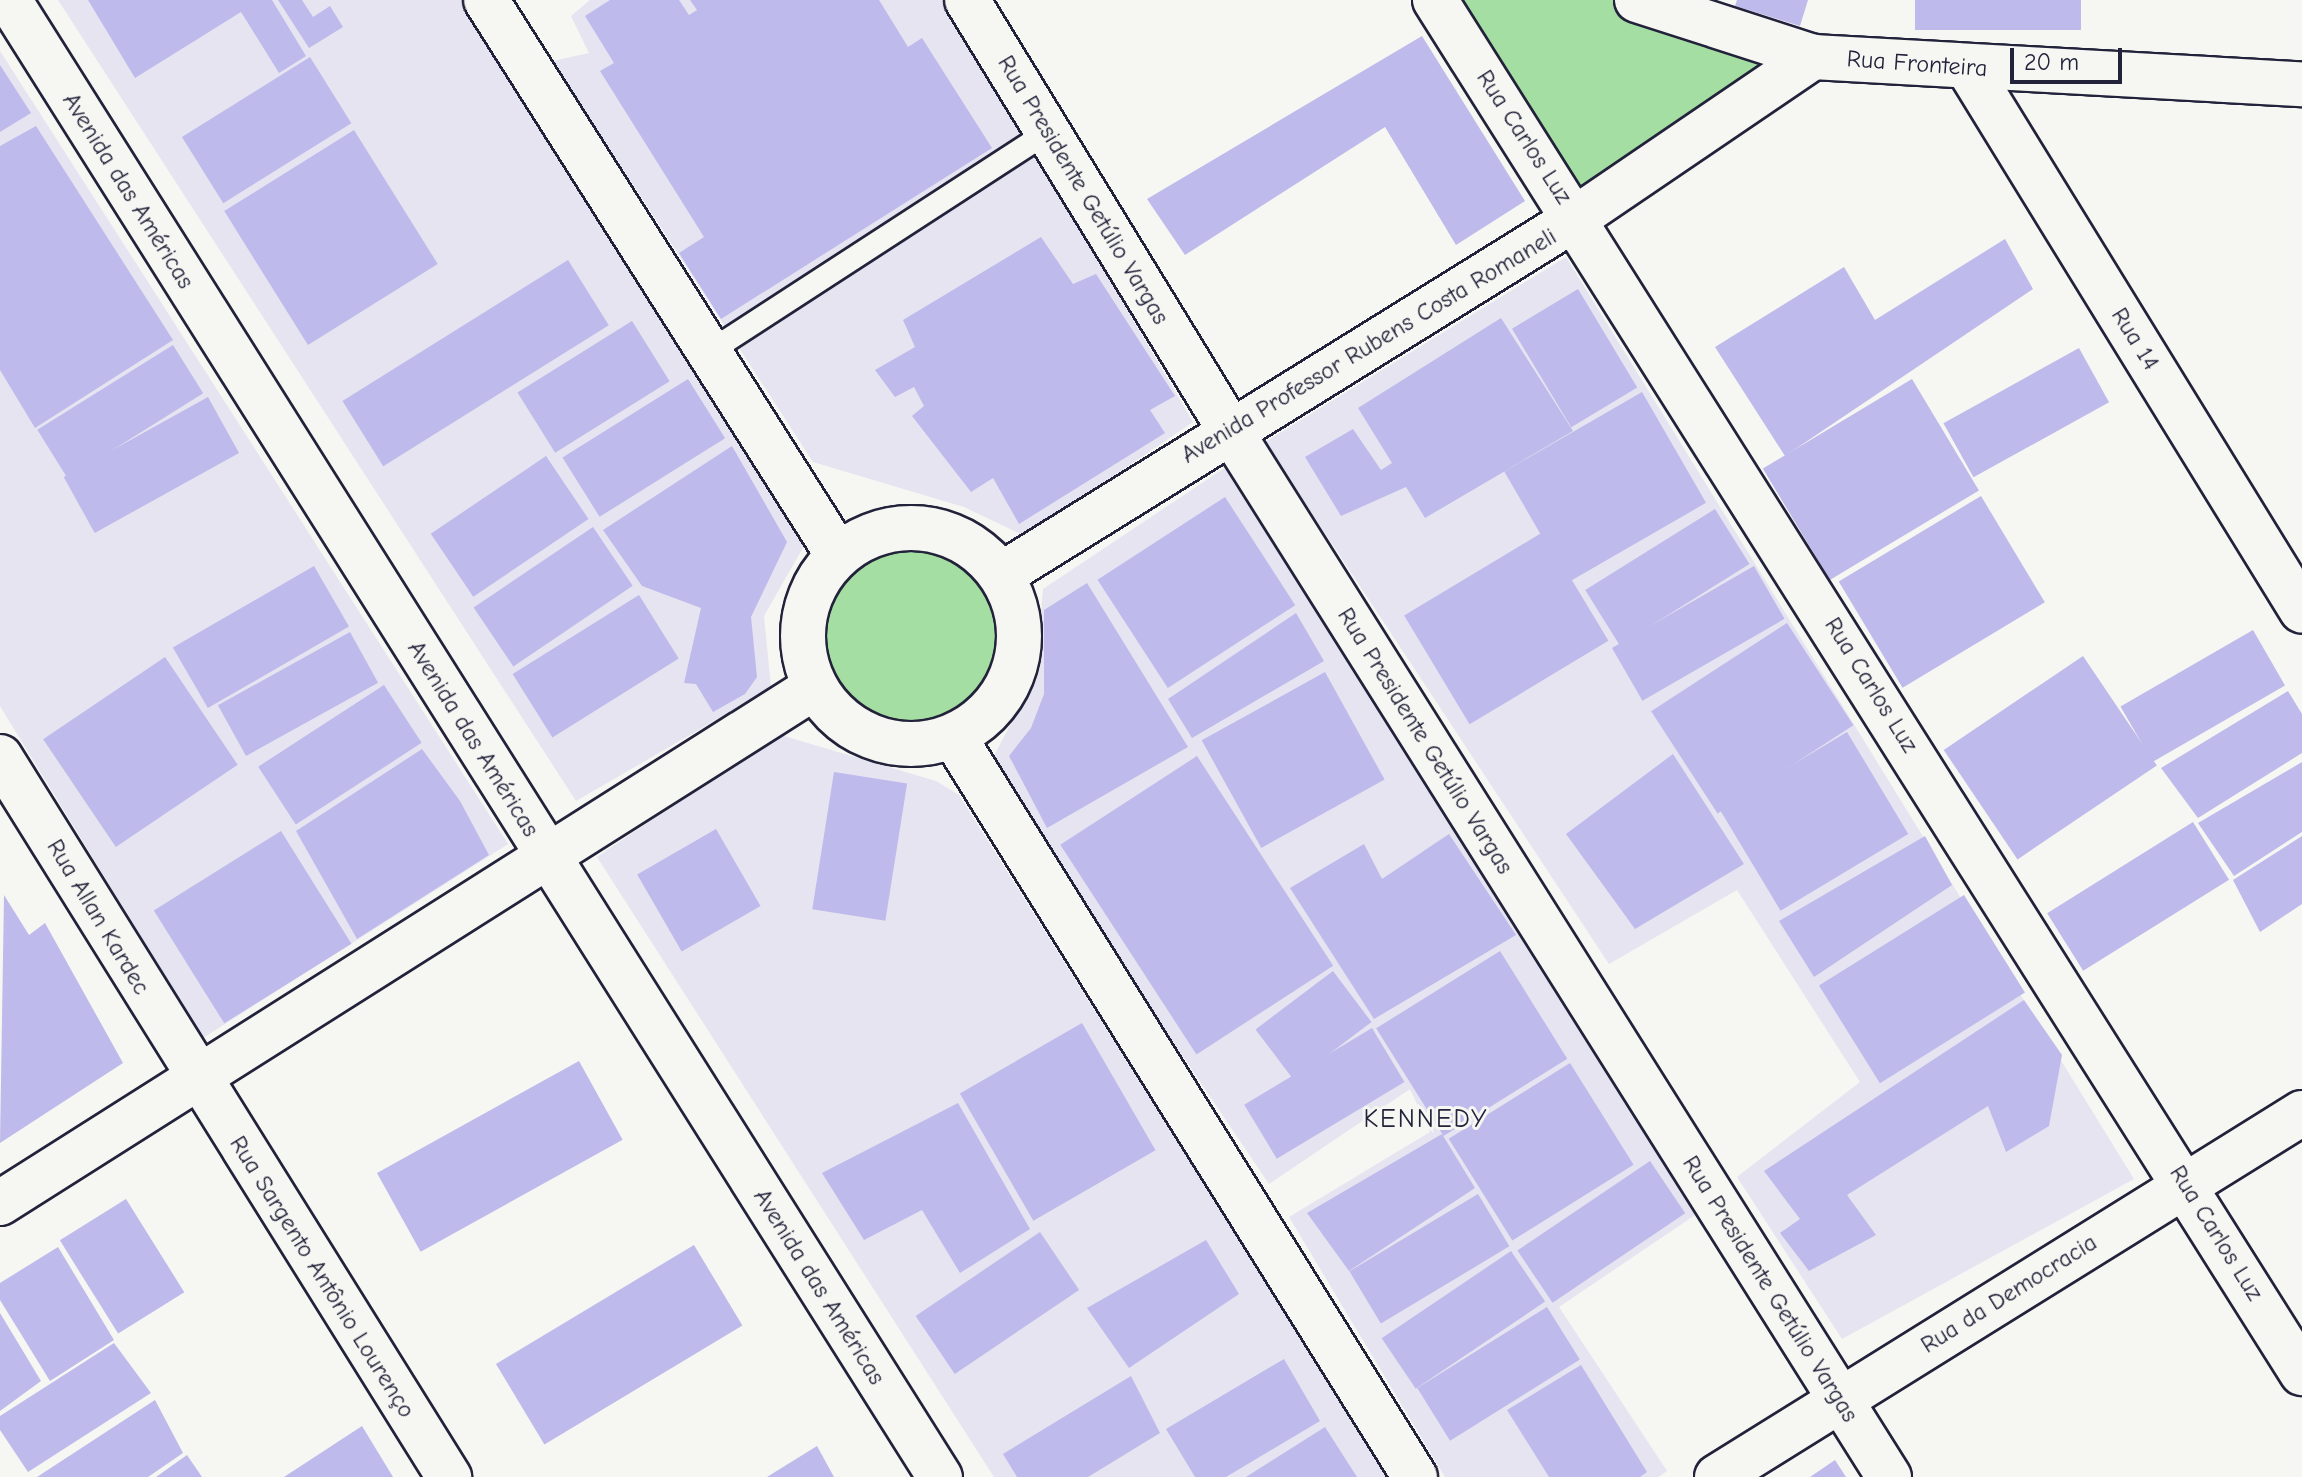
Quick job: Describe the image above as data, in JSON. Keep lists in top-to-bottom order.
{
  "streets": {
    "street": [
      "Rua Fronteira",
      "Rua Carlos Luz",
      "Rua Presidente Getúlio Vargas",
      "Avenida das Américas",
      "Rua 14",
      "Avenida Professor Rubens Costa Romaneli",
      "Rua Allan Kardec",
      "Rua Sargento Antônio Lourenço",
      "Rua da Democracia"
    ]
  },
  "crossings": [
    ["Rua Fronteira", "Rua 14"],
    ["Rua Fronteira", "Avenida Professor Rubens Costa Romaneli"],
    ["Rua Carlos Luz", "Avenida Professor Rubens Costa Romaneli"],
    ["Rua Carlos Luz", "Rua da Democracia"],
    ["Rua Presidente Getúlio Vargas", "Avenida Professor Rubens Costa Romaneli"],
    ["Rua Presidente Getúlio Vargas", "Rua da Democracia"],
    ["Rua Allan Kardec", "Rua Sargento Antônio Lourenço"]
  ],
  "districts": ["KENNEDY"],
  "scale_bar": "20 m"
}
